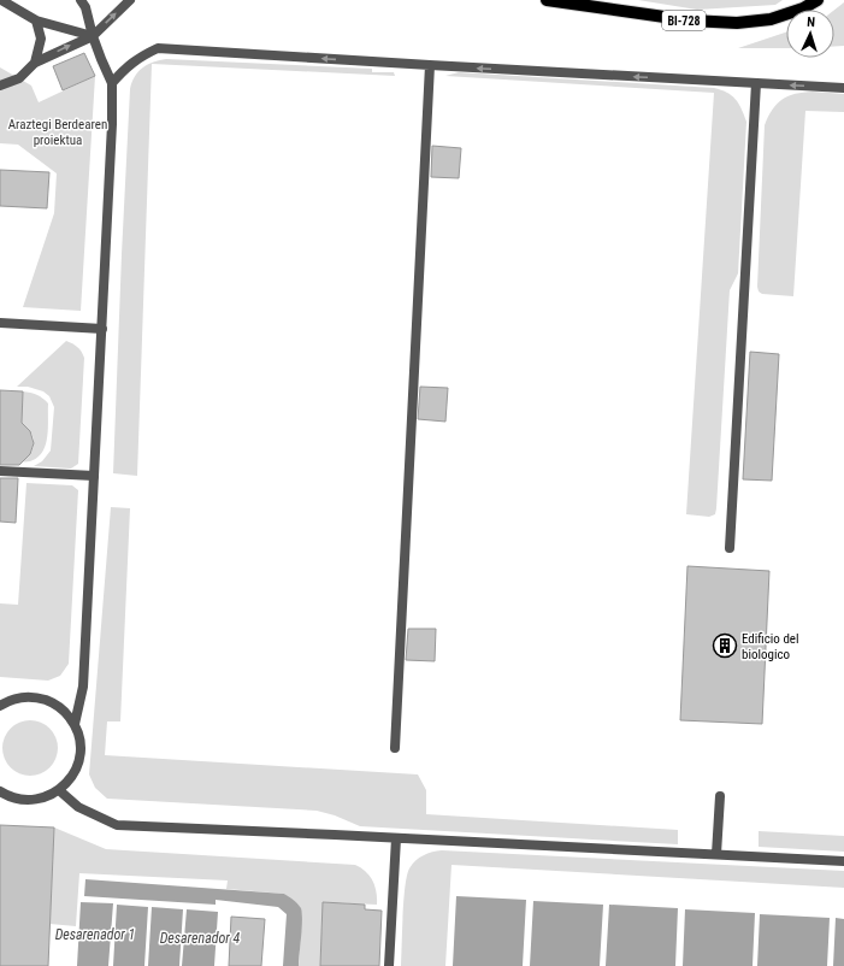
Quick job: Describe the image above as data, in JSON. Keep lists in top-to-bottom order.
{
  "streets": {
    "main road": ["BI-728"]
  },
  "water": ["Desarenador 1", "Desarenador 4"],
  "parks": ["Araztegi Berdearen proiektua"],
  "places": {
    "building": ["Edificio del biologico"]
  },
  "north": "top"
}
